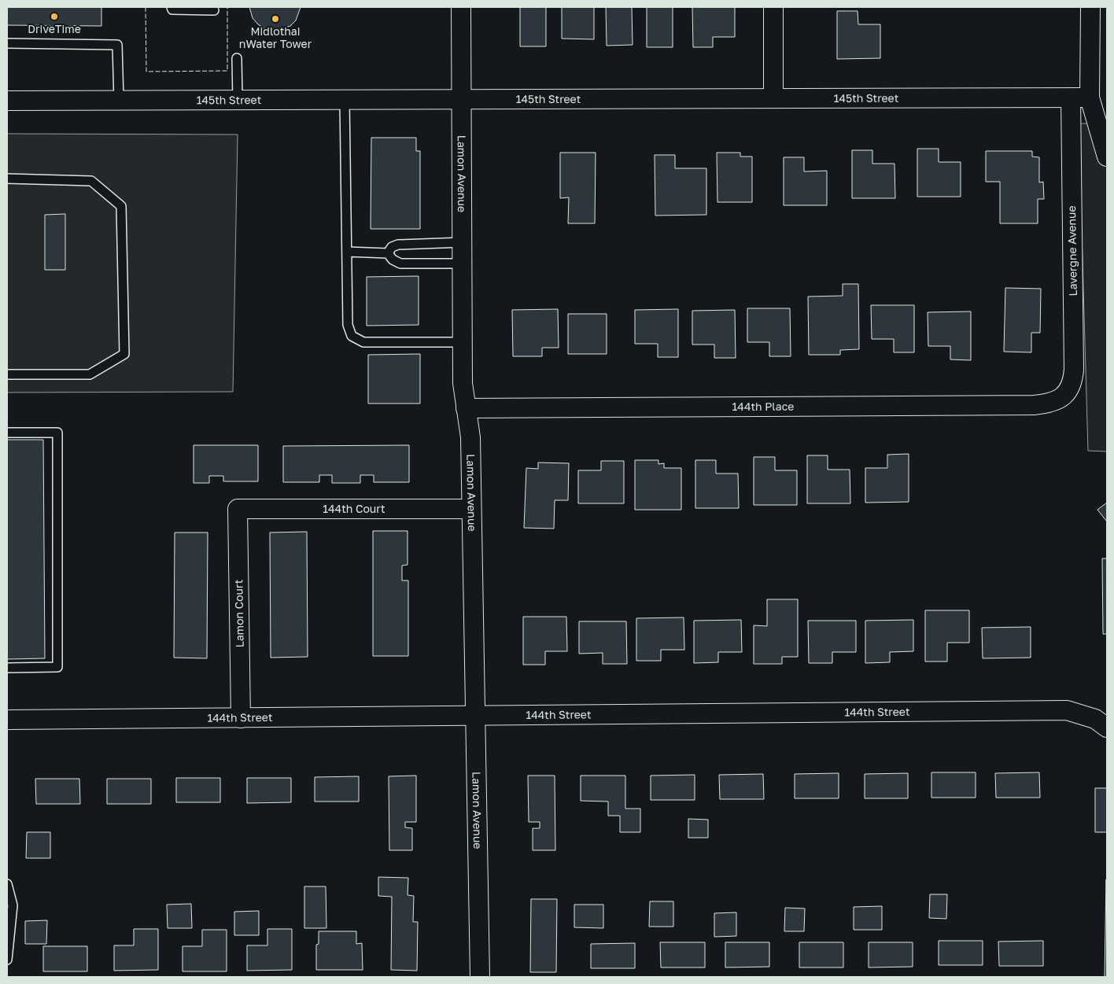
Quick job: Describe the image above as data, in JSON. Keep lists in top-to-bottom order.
{
  "streets": {
    "street": [
      "145th Street",
      "Lamon Avenue",
      "Lavergne Avenue",
      "144th Place",
      "144th Court",
      "Lamon Court",
      "144th Street"
    ]
  },
  "crossings": [
    ["145th Street", "Lamon Avenue"],
    ["145th Street", "Lavergne Avenue"],
    ["Lamon Avenue", "144th Place"],
    ["Lamon Avenue", "144th Court"],
    ["Lamon Avenue", "144th Street"],
    ["Lavergne Avenue", "144th Place"],
    ["144th Court", "Lamon Court"],
    ["Lamon Court", "144th Street"]
  ],
  "places": ["DriveTime", "Midlothai nWater Tower"]
}
